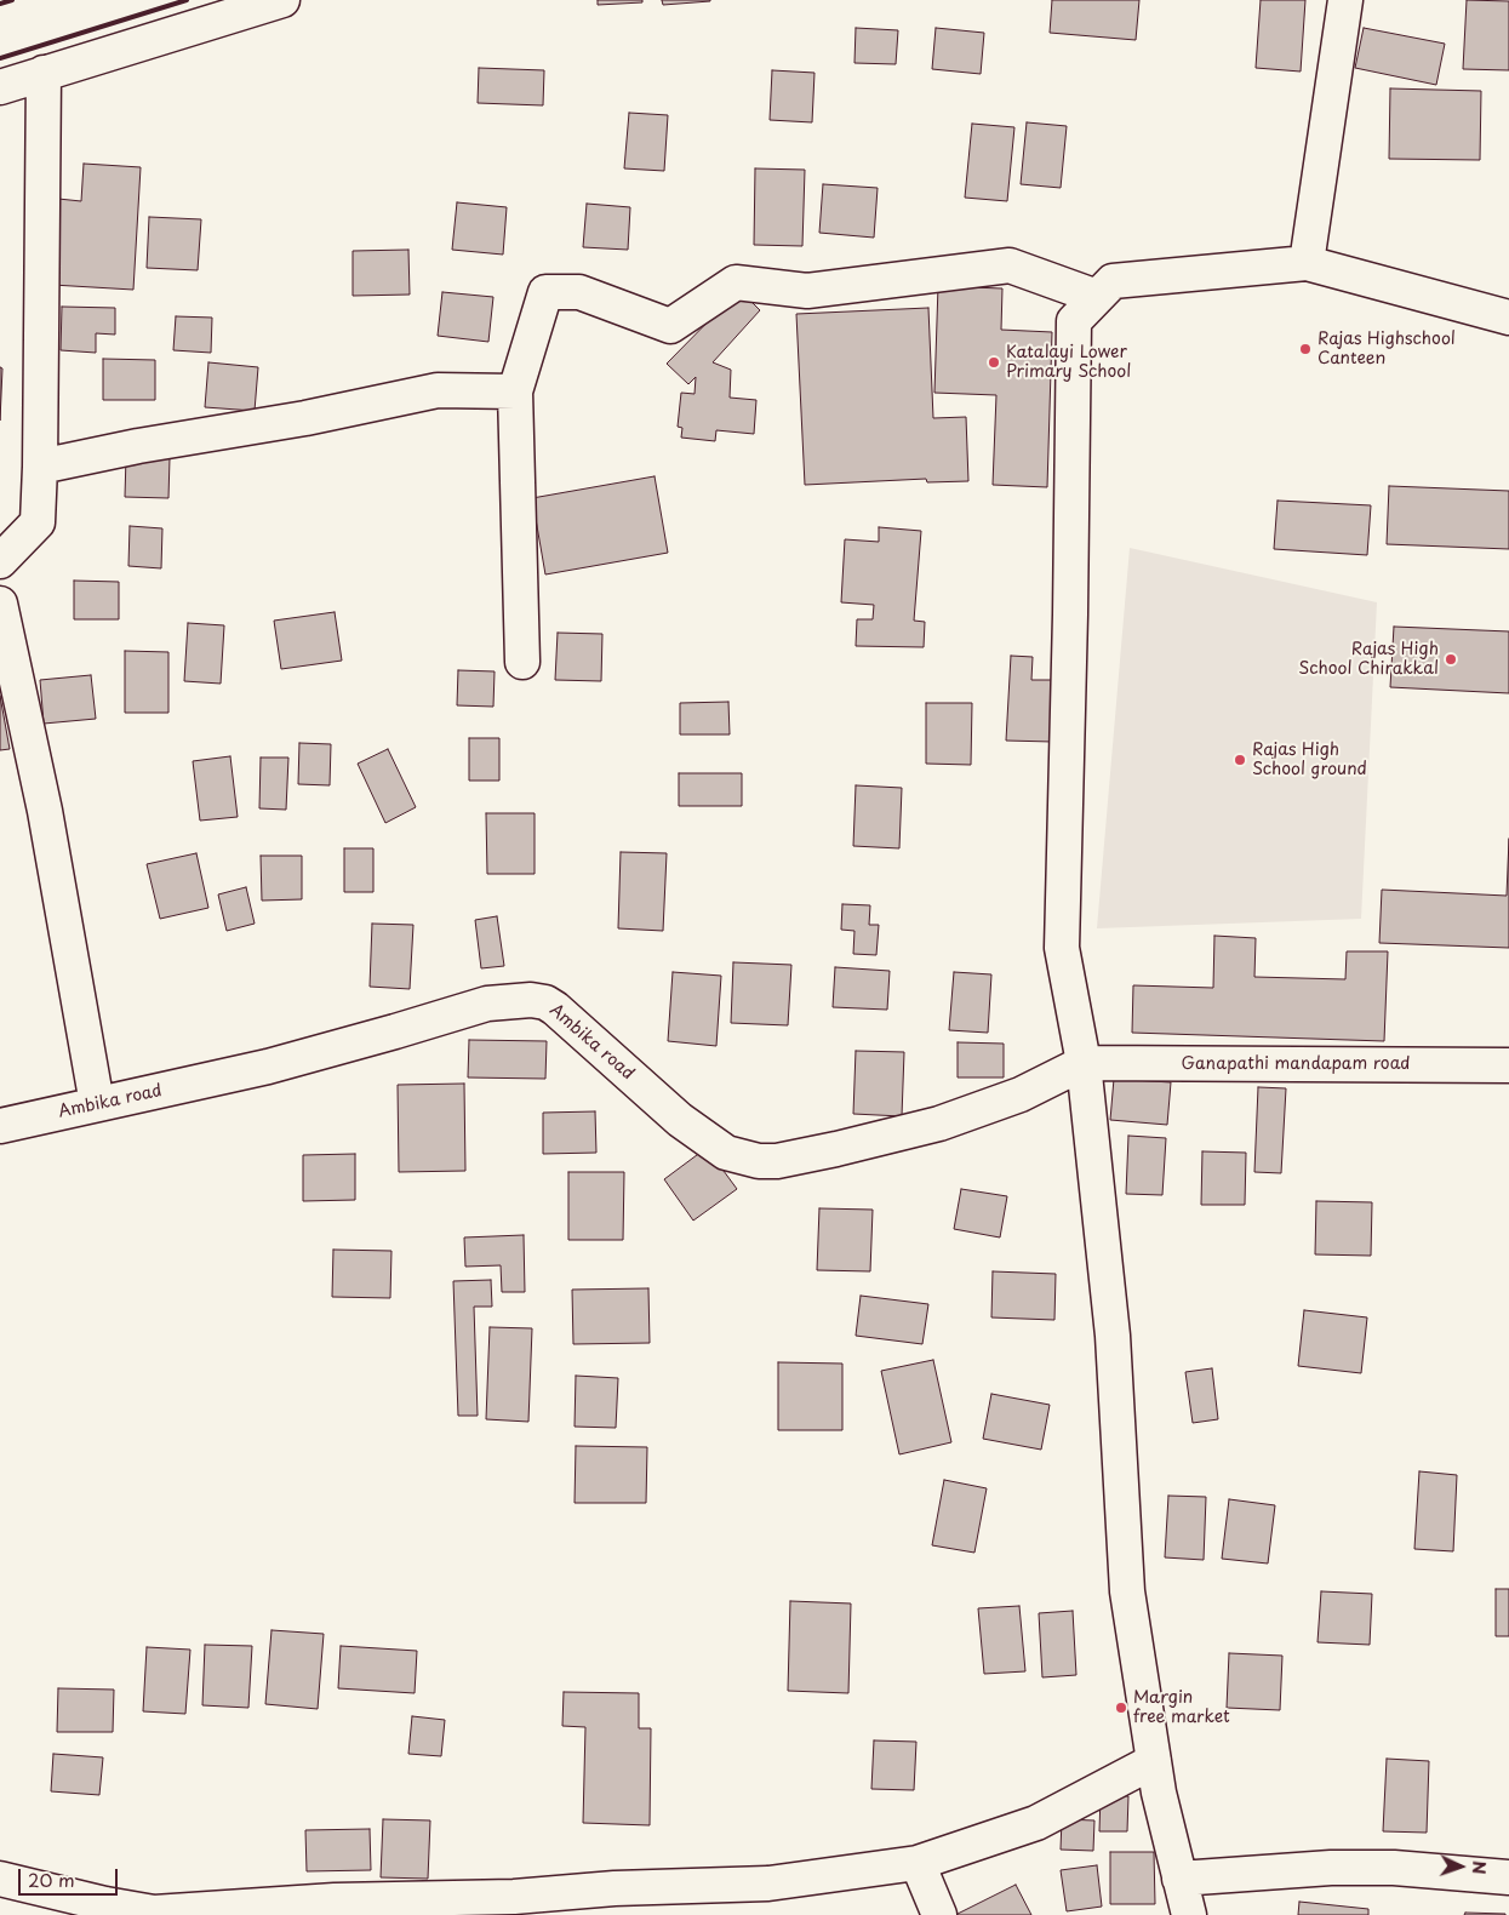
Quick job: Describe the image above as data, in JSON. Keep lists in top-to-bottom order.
{
  "streets": {
    "street": ["Ambika road", "Ganapathi mandapam road"]
  },
  "crossings": [
    ["Ambika road", "Ganapathi mandapam road"]
  ],
  "places": [
    "Rajas Highschool Canteen",
    "Katalayi Lower Primary School",
    "Rajas High School Chirakkal",
    "Rajas High School ground",
    "Margin free market"
  ],
  "scale_bar": "20 m",
  "north": "right"
}
